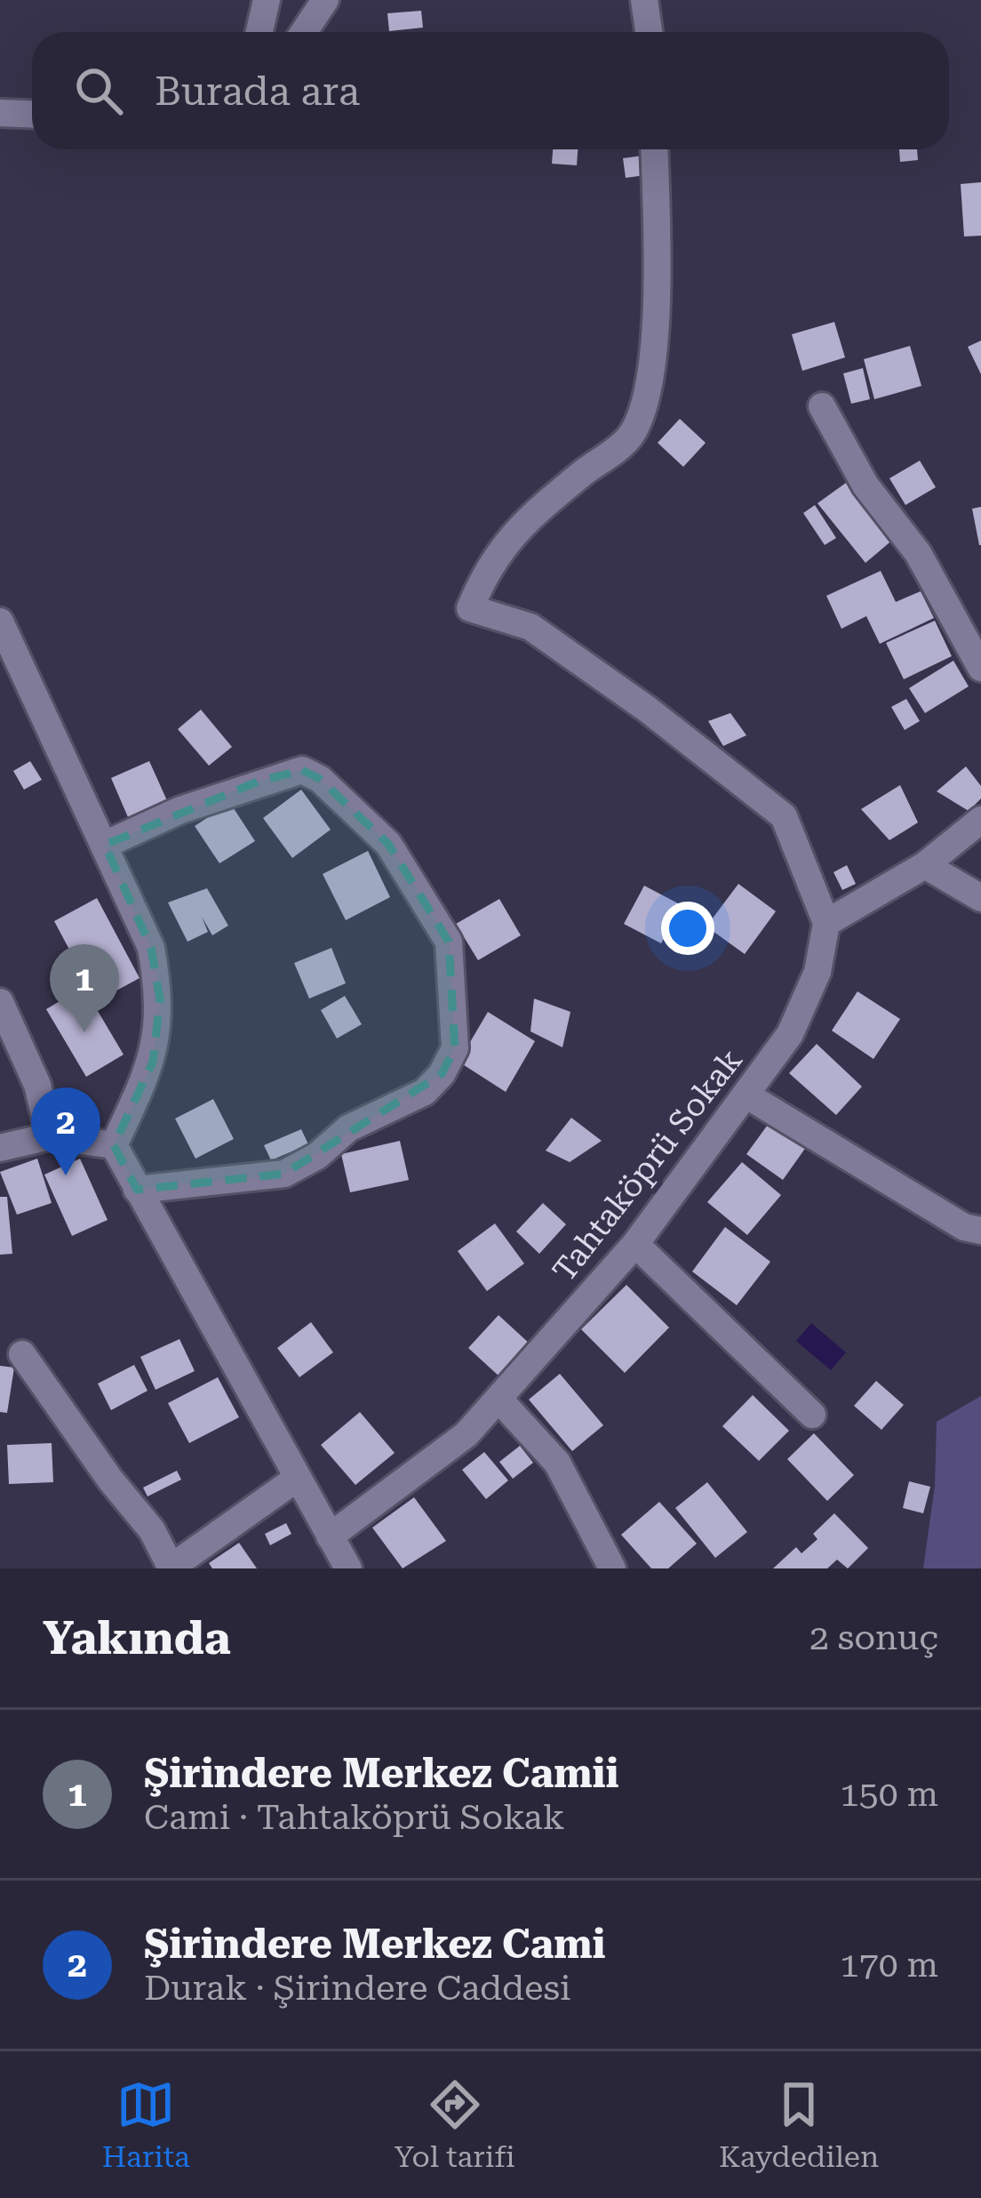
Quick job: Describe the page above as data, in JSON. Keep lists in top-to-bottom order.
{
  "streets": {
    "street": ["Tahtaköprü Sokak"]
  },
  "page": {
    "search": "Burada ara",
    "pins": ["1", "2"],
    "heading": ["Yakında", "2 sonuç"],
    "list": [
      {
        "mark": "1",
        "name": "Şirindere Merkez Camii",
        "note": "Cami · Tahtaköprü Sokak",
        "value": "150 m"
      },
      {
        "mark": "2",
        "name": "Şirindere Merkez Cami",
        "note": "Durak · Şirindere Caddesi",
        "value": "170 m"
      }
    ],
    "nav": ["Harita", "Yol tarifi", "Kaydedilen"]
  }
}
